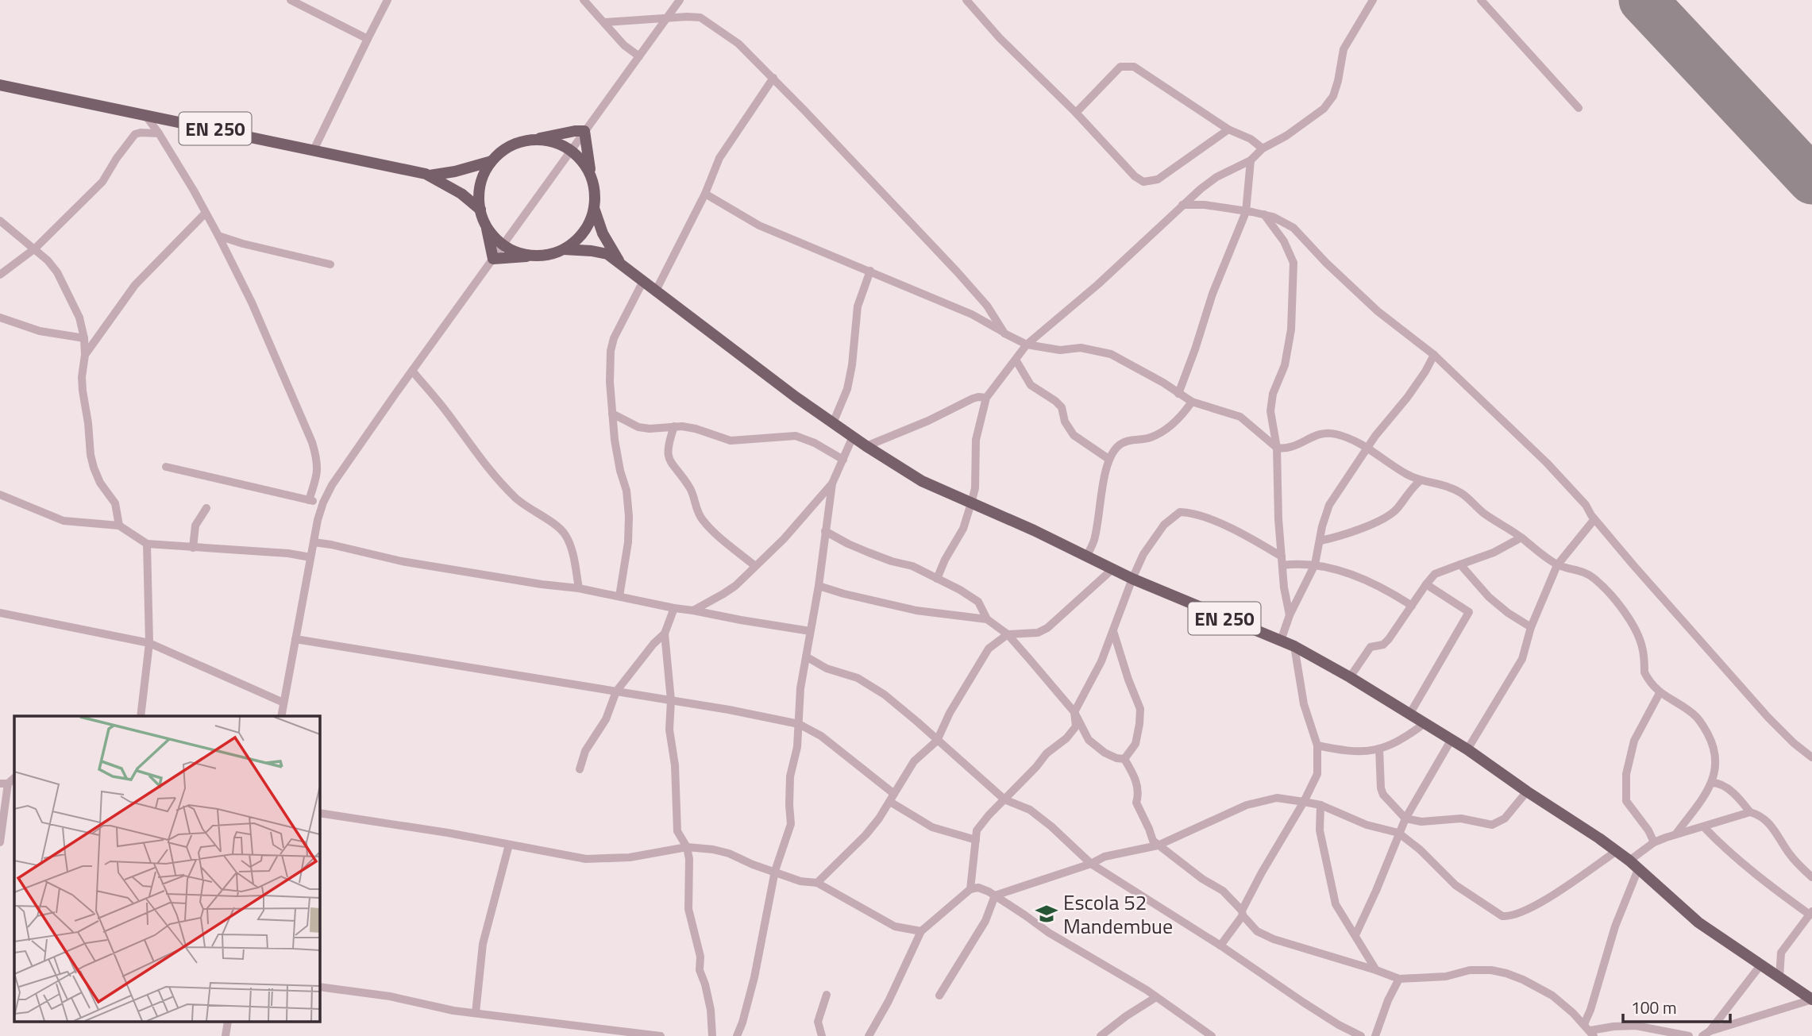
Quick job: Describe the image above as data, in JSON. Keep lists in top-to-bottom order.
{
  "streets": {
    "main road": ["EN 250"]
  },
  "places": {
    "school or university": ["Escola 52 Mandembue"]
  },
  "scale_bar": "100 m"
}
